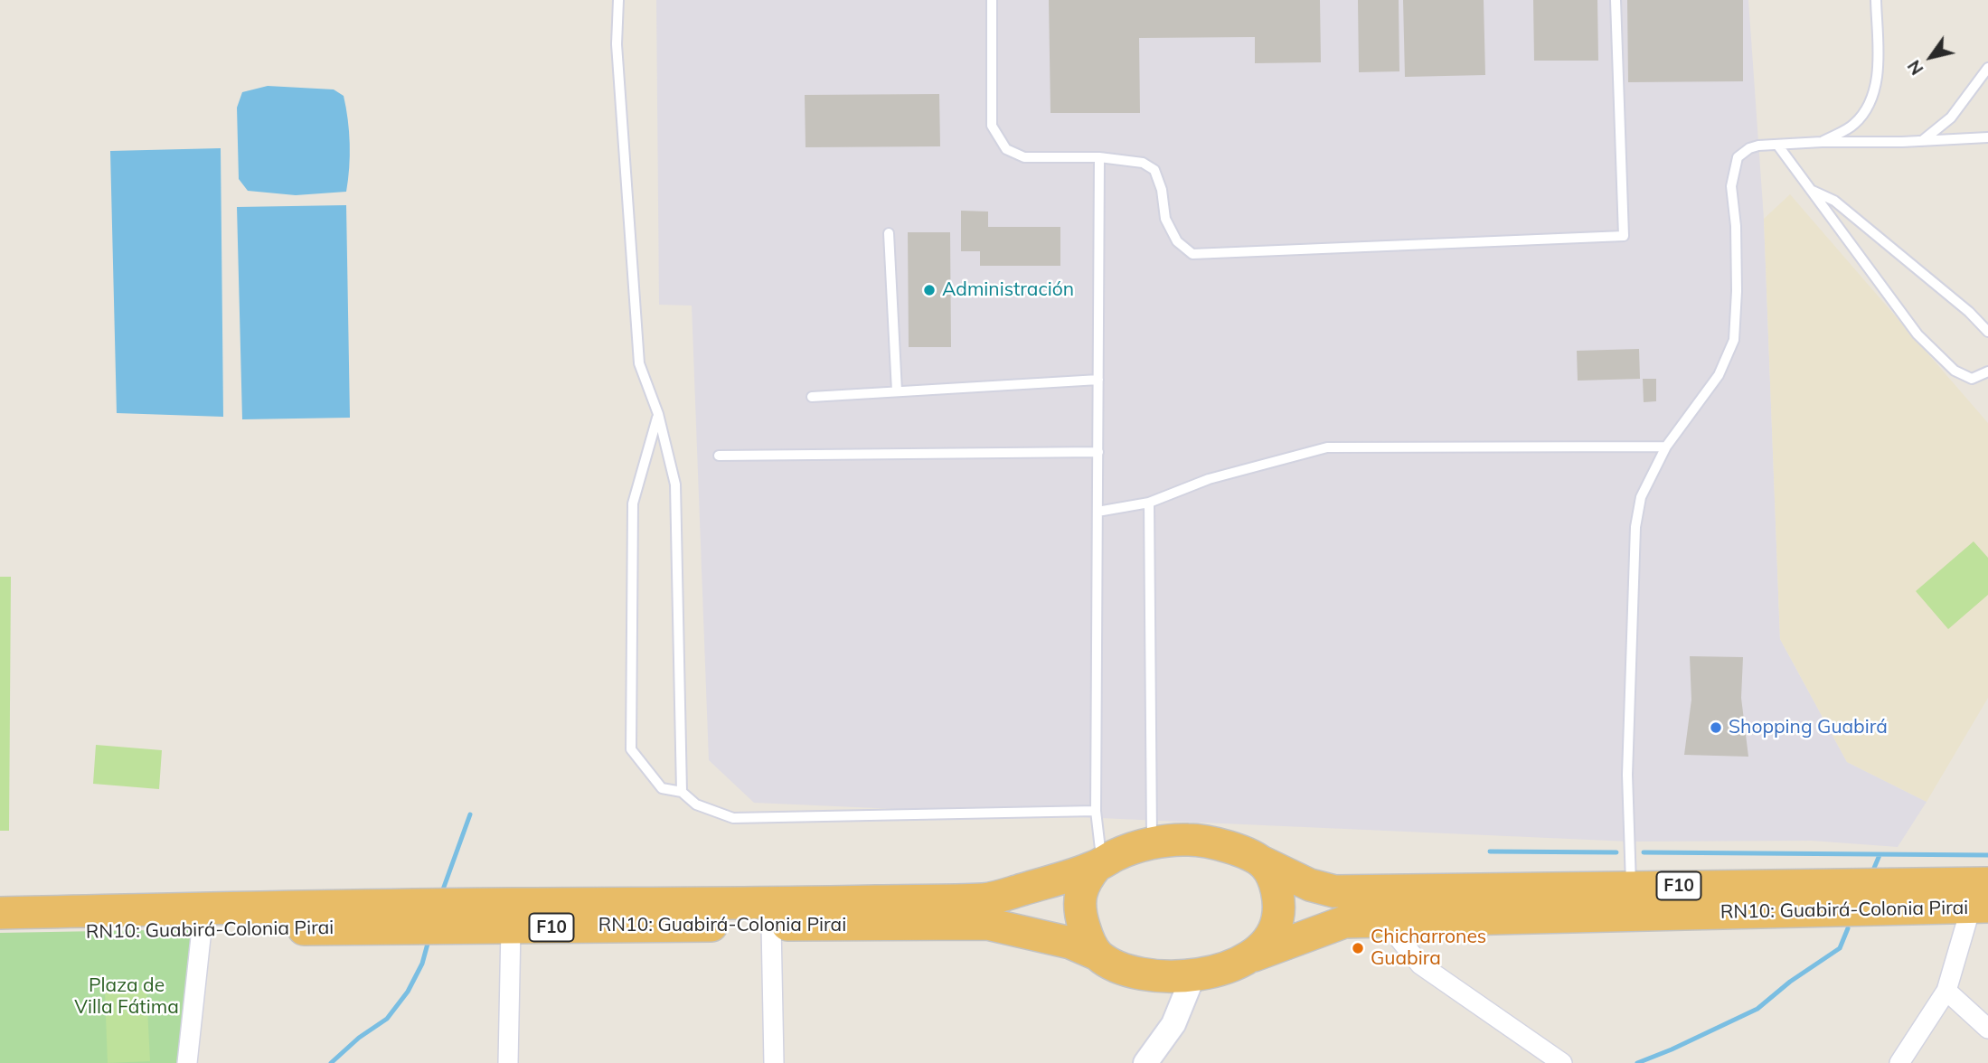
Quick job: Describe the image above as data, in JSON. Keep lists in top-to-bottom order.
{
  "streets": {
    "highway": ["F10", "RN10: Guabirá-Colonia Pirai"]
  },
  "crossings": [
    ["F10", "RN10: Guabirá-Colonia Pirai"]
  ],
  "parks": ["Plaza de Villa Fátima"],
  "places": ["Administración", "Shopping Guabirá", "Chicharrones Guabira"],
  "north": "bottom left"
}
